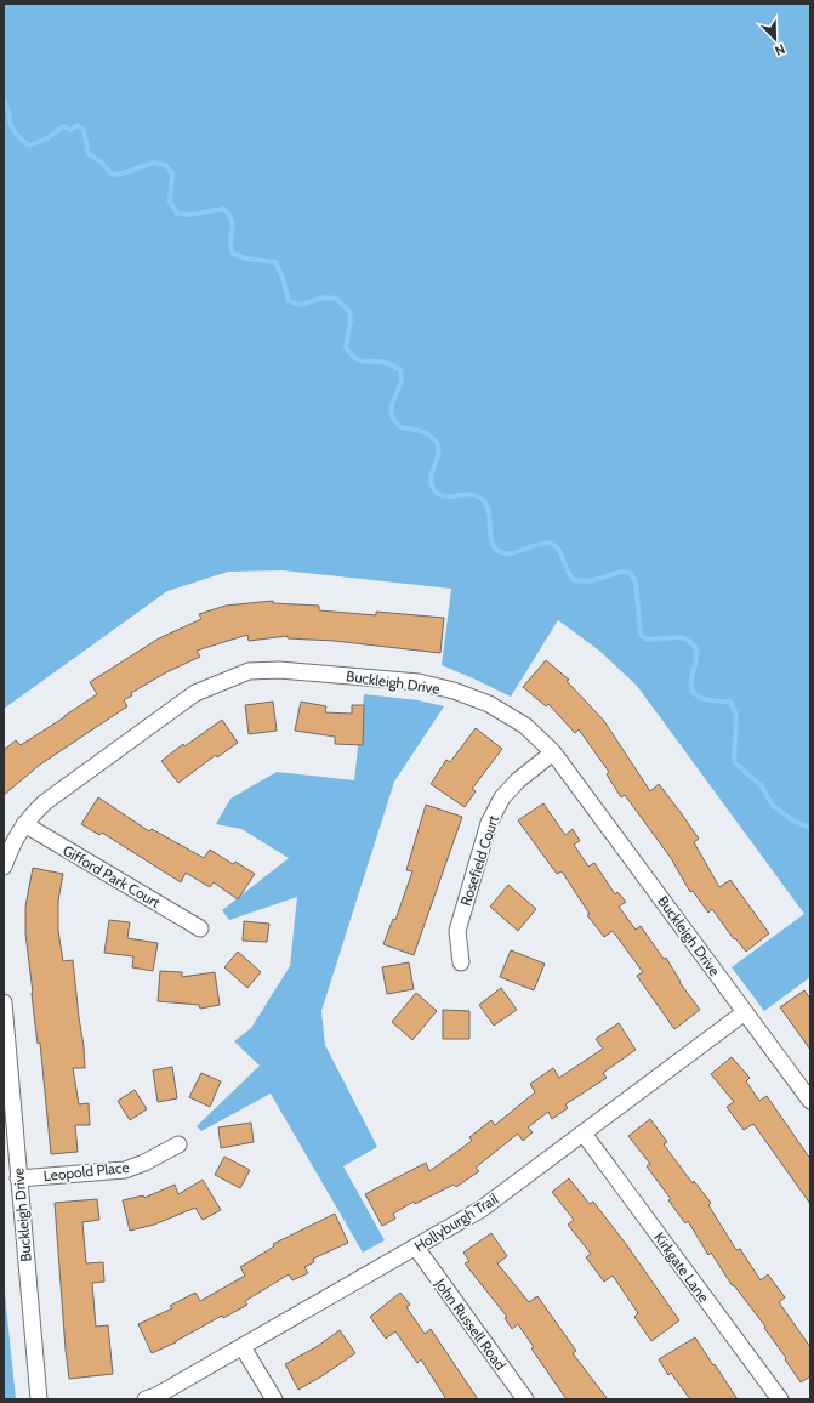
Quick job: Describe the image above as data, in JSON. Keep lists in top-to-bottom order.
{
  "streets": {
    "street": [
      "Buckleigh Drive",
      "Rosefield Court",
      "Gifford Park Court",
      "Leopold Place",
      "Hollyburgh Trail",
      "Kirkgate Lane",
      "John Russell Road"
    ]
  },
  "crossings": [
    ["Buckleigh Drive", "Rosefield Court"],
    ["Buckleigh Drive", "Gifford Park Court"],
    ["Buckleigh Drive", "Leopold Place"],
    ["Buckleigh Drive", "Hollyburgh Trail"],
    ["Hollyburgh Trail", "Kirkgate Lane"],
    ["Hollyburgh Trail", "John Russell Road"]
  ],
  "north": "bottom right"
}
